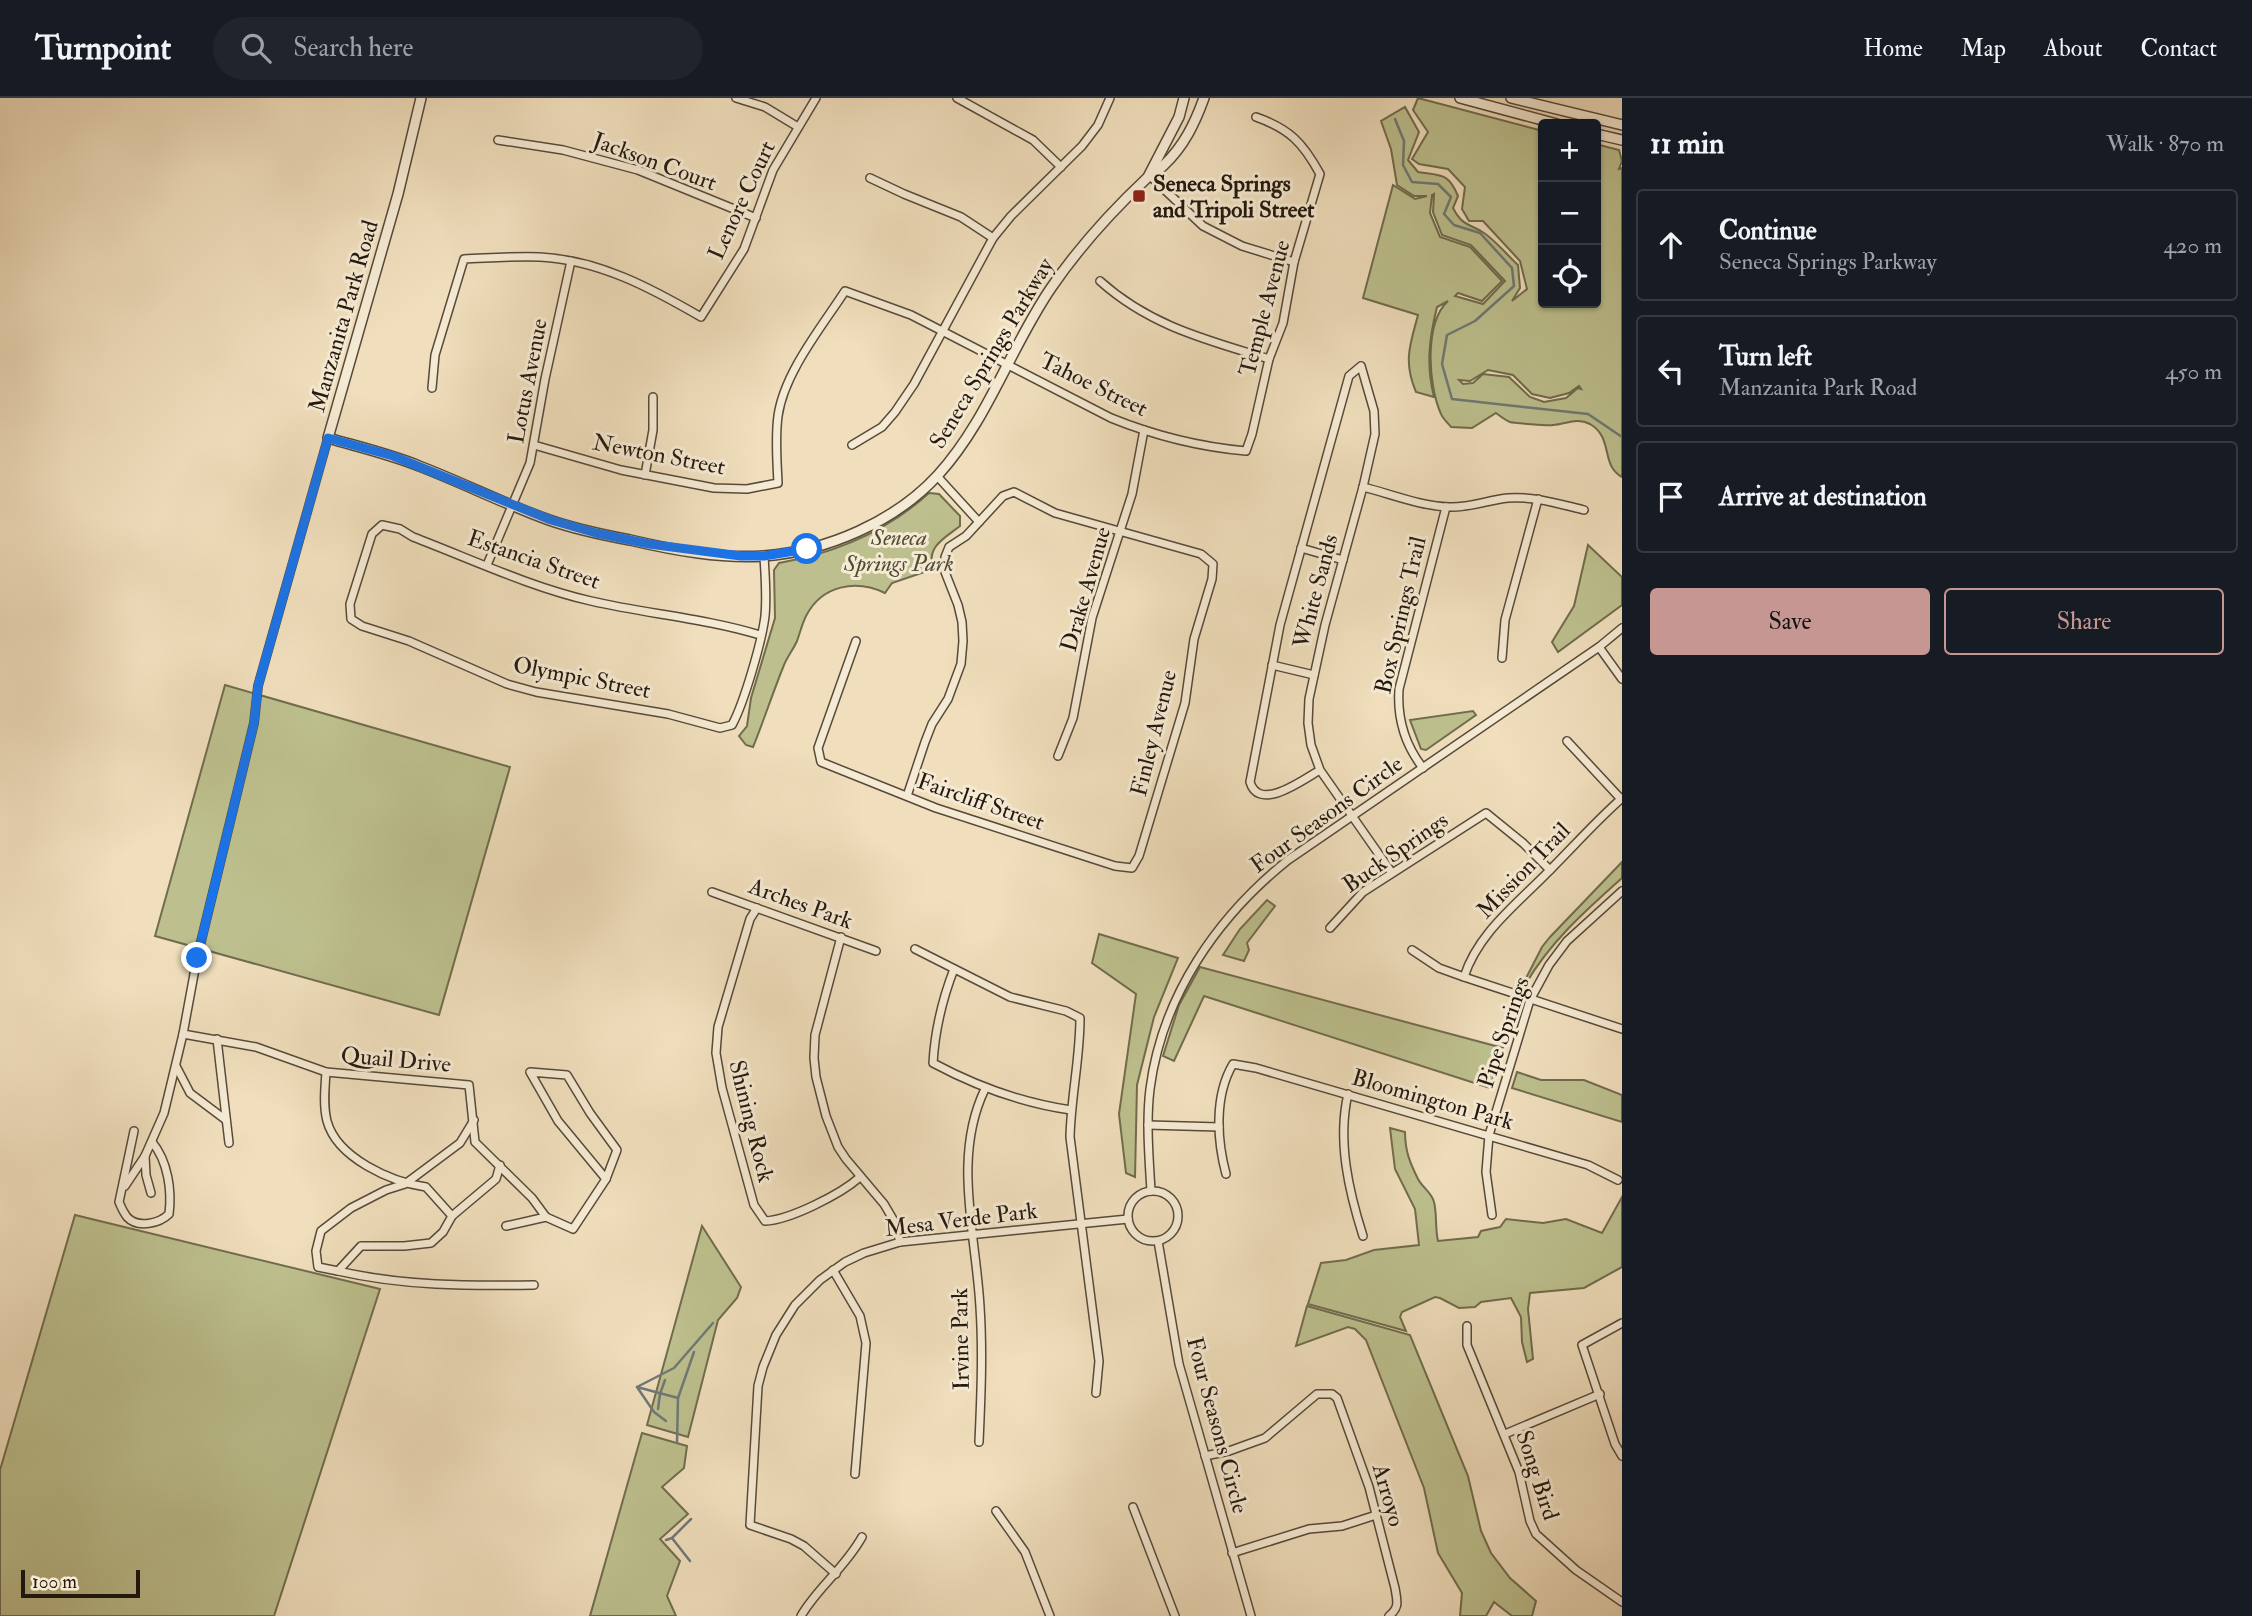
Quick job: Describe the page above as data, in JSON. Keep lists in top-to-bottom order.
{
  "streets": {
    "street": [
      "Jackson Court",
      "Lenore Court",
      "Temple Avenue",
      "Manzanita Park Road",
      "Seneca Springs Parkway",
      "Lotus Avenue",
      "Tahoe Street",
      "Newton Street",
      "Estancia Street",
      "Drake Avenue",
      "White Sands",
      "Box Springs Trail",
      "Olympic Street",
      "Finley Avenue",
      "Faircliff Street",
      "Four Seasons Circle",
      "Buck Springs",
      "Mission Trail",
      "Arches Park",
      "Pipe Springs",
      "Quail Drive",
      "Bloomington Park",
      "Shining Rock",
      "Mesa Verde Park",
      "Irvine Park",
      "Song Bird",
      "Arroyo"
    ]
  },
  "crossings": [
    ["Jackson Court", "Lenore Court"],
    ["Lenore Court", "Lotus Avenue"],
    ["Temple Avenue", "Tahoe Street"],
    ["Manzanita Park Road", "Seneca Springs Parkway"],
    ["Seneca Springs Parkway", "Lotus Avenue"],
    ["Seneca Springs Parkway", "Tahoe Street"],
    ["Lotus Avenue", "Newton Street"],
    ["Lotus Avenue", "Estancia Street"],
    ["Tahoe Street", "Newton Street"],
    ["Tahoe Street", "Drake Avenue"],
    ["Estancia Street", "Olympic Street"],
    ["Drake Avenue", "Finley Avenue"],
    ["White Sands", "Four Seasons Circle"],
    ["White Sands", "Buck Springs"],
    ["Box Springs Trail", "Four Seasons Circle"],
    ["Finley Avenue", "Faircliff Street"],
    ["Four Seasons Circle", "Mesa Verde Park"],
    ["Four Seasons Circle", "Arroyo"],
    ["Buck Springs", "Mission Trail"],
    ["Arches Park", "Shining Rock"],
    ["Pipe Springs", "Bloomington Park"],
    ["Mesa Verde Park", "Irvine Park"]
  ],
  "parks": ["Seneca Springs Park"],
  "places": {
    "transit": ["Seneca Springs and Tripoli Street"]
  },
  "scale_bar": "100 m",
  "page": {
    "header": "Turnpoint",
    "search": "Search here",
    "nav": [
      "Home",
      "Map",
      "About",
      "Contact"
    ],
    "heading": ["11 min", "Walk · 870 m"],
    "map_buttons": ["+", "−"],
    "list": [
      ["Continue", "Seneca Springs Parkway", "420 m"],
      ["Turn left", "Manzanita Park Road", "450 m"],
      "Arrive at destination"
    ],
    "buttons": ["Save", "Share"],
    "scale": "100 m"
  }
}
